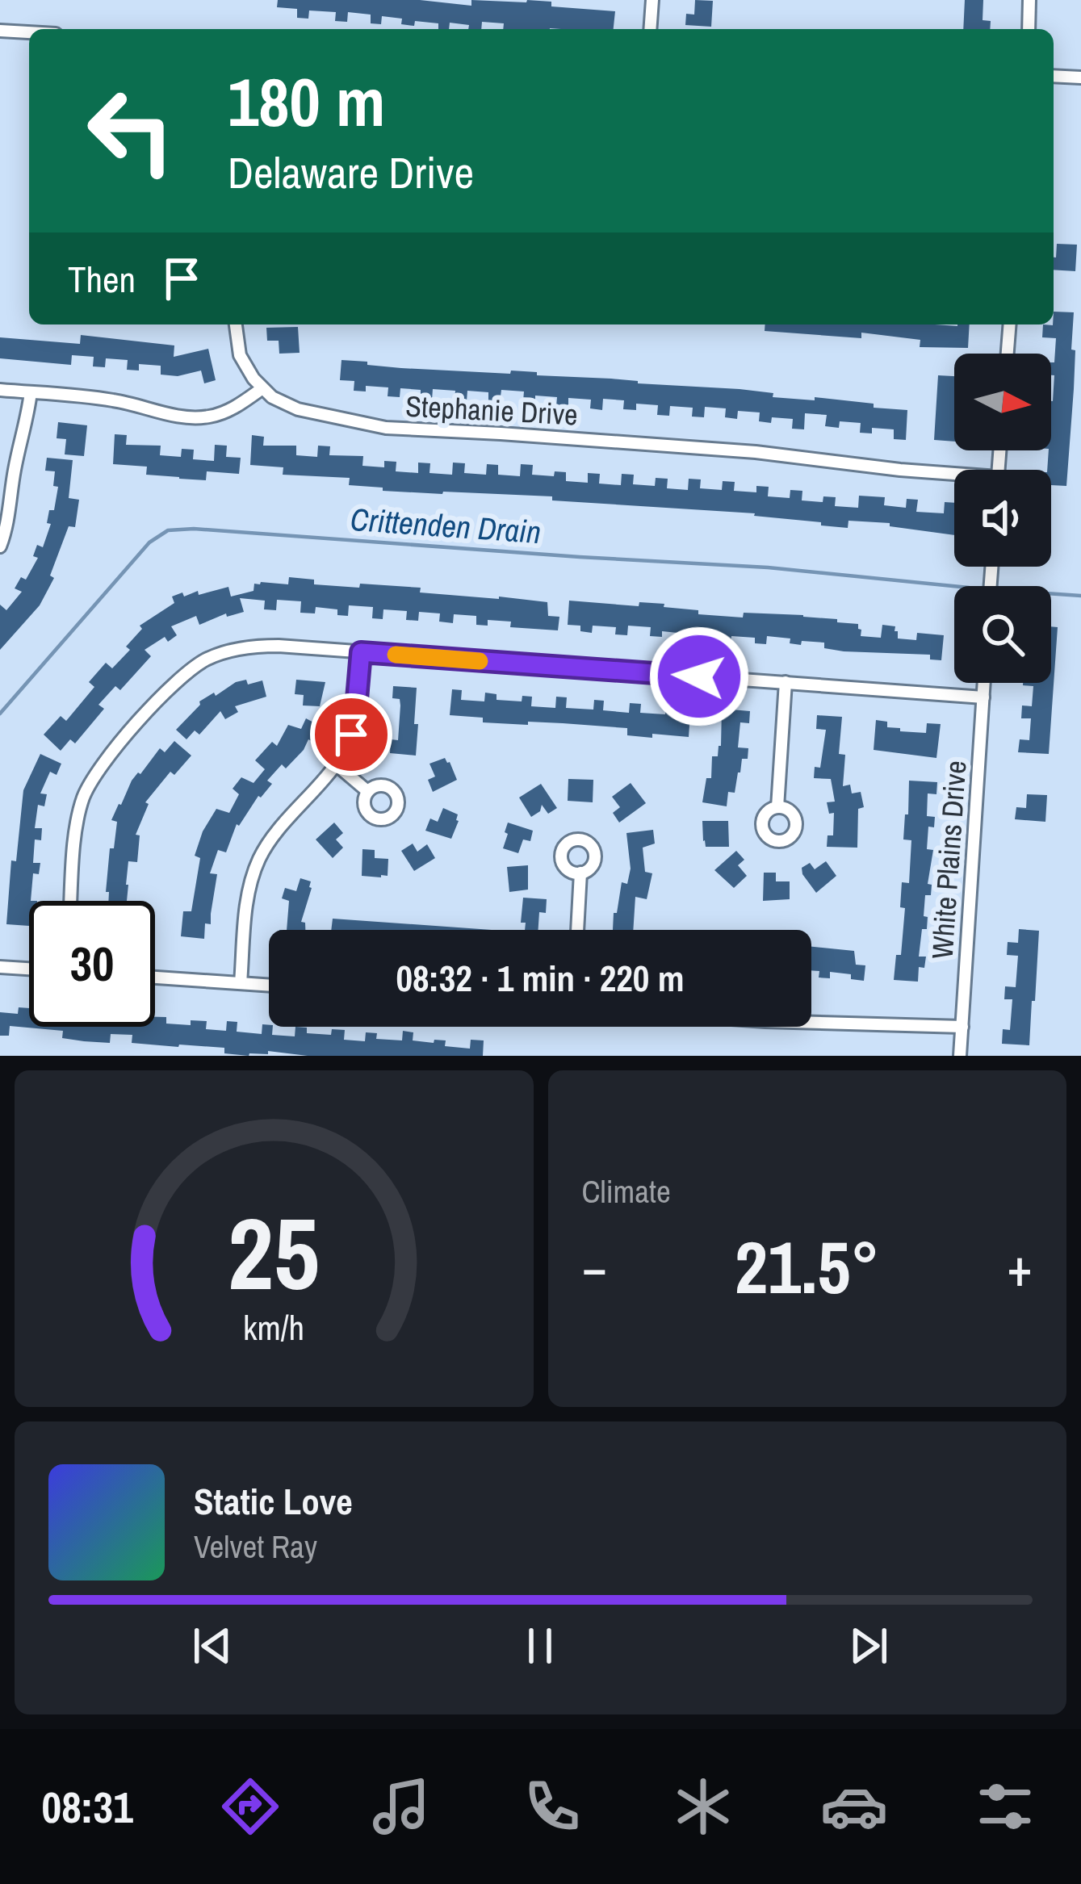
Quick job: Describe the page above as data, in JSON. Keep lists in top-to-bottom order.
{
  "streets": {
    "street": ["Stephanie Drive", "White Plains Drive"]
  },
  "water": ["Crittenden Drain"],
  "north": "right",
  "page": {
    "turn": ["180 m", "Delaware Drive"],
    "then": "Then",
    "limit": "30",
    "trip": "08:32 · 1 min · 220 m",
    "tile": "Climate",
    "heat": ["−", "21.5°", "+"],
    "song": ["Static Love", "Velvet Ray"],
    "tabs": "08:31",
    "gauge": ["25", "km/h"]
  }
}
